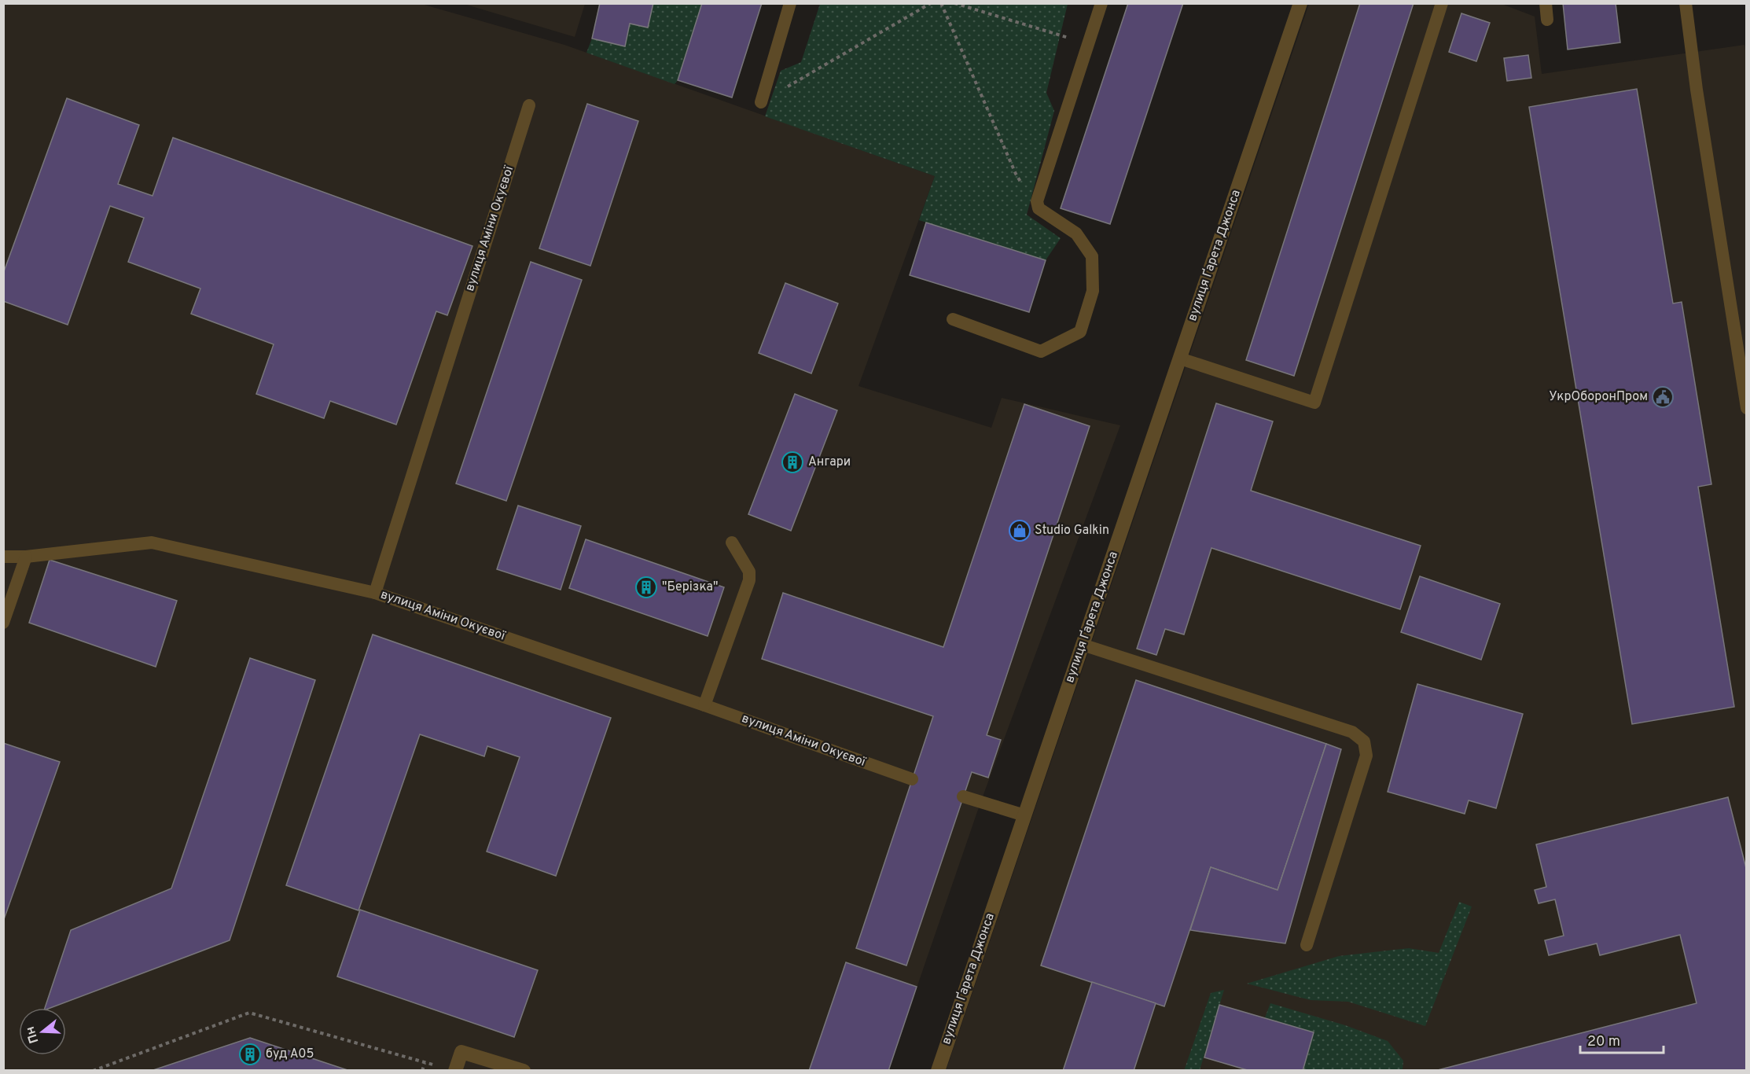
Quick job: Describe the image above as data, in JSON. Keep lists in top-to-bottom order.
{
  "streets": {
    "street": ["вулиця Ґарета Джонса"],
    "lane": ["вулиця Аміни Окуєвої"]
  },
  "places": {
    "public building": ["УкрОборонПром"],
    "building": ["Ангари", "\"Берізка\"", "буд А05"],
    "shop": ["Studio Galkin"]
  },
  "scale_bar": "20 m",
  "north": "left"
}
